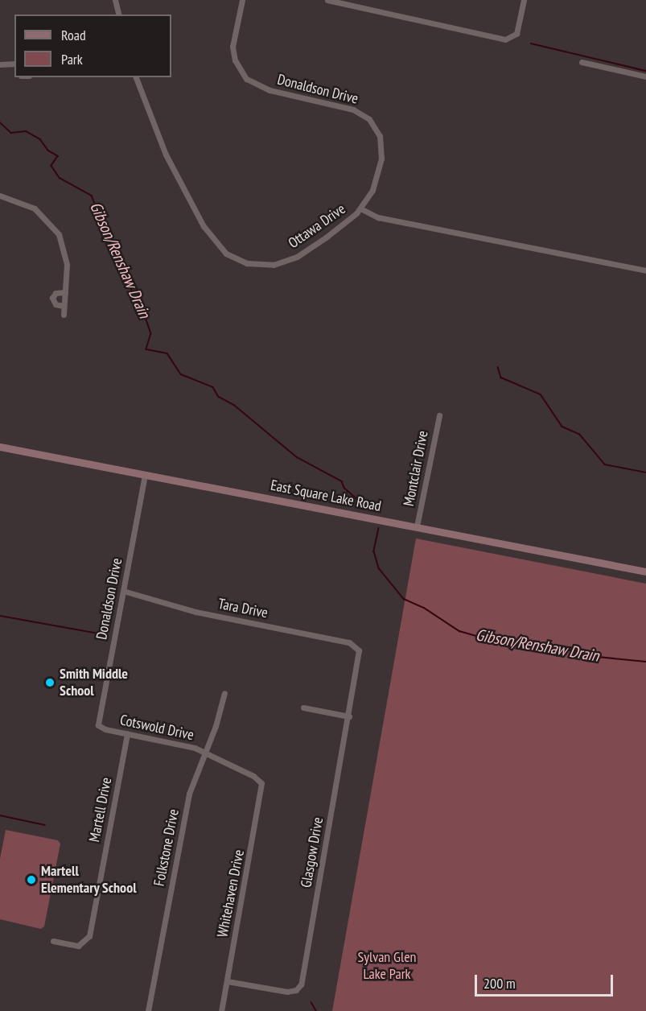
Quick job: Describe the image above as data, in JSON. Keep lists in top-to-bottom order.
{
  "streets": {
    "main road": ["East Square Lake Road"],
    "street": [
      "Donaldson Drive",
      "Ottawa Drive",
      "Montclair Drive",
      "Tara Drive",
      "Cotswold Drive",
      "Martell Drive",
      "Folkstone Drive",
      "Glasgow Drive",
      "Whitehaven Drive"
    ]
  },
  "crossings": [
    ["Donaldson Drive", "Ottawa Drive"],
    ["Donaldson Drive", "East Square Lake Road"],
    ["Donaldson Drive", "Tara Drive"],
    ["Donaldson Drive", "Cotswold Drive"],
    ["Montclair Drive", "East Square Lake Road"],
    ["Tara Drive", "Glasgow Drive"],
    ["Cotswold Drive", "Martell Drive"],
    ["Cotswold Drive", "Folkstone Drive"],
    ["Cotswold Drive", "Whitehaven Drive"],
    ["Glasgow Drive", "Whitehaven Drive"]
  ],
  "water": ["Gibson/Renshaw Drain"],
  "parks": ["Sylvan Glen Lake Park"],
  "places": ["Smith Middle School", "Martell Elementary School"],
  "legend": ["Road", "Park"],
  "scale_bar": "200 m"
}
